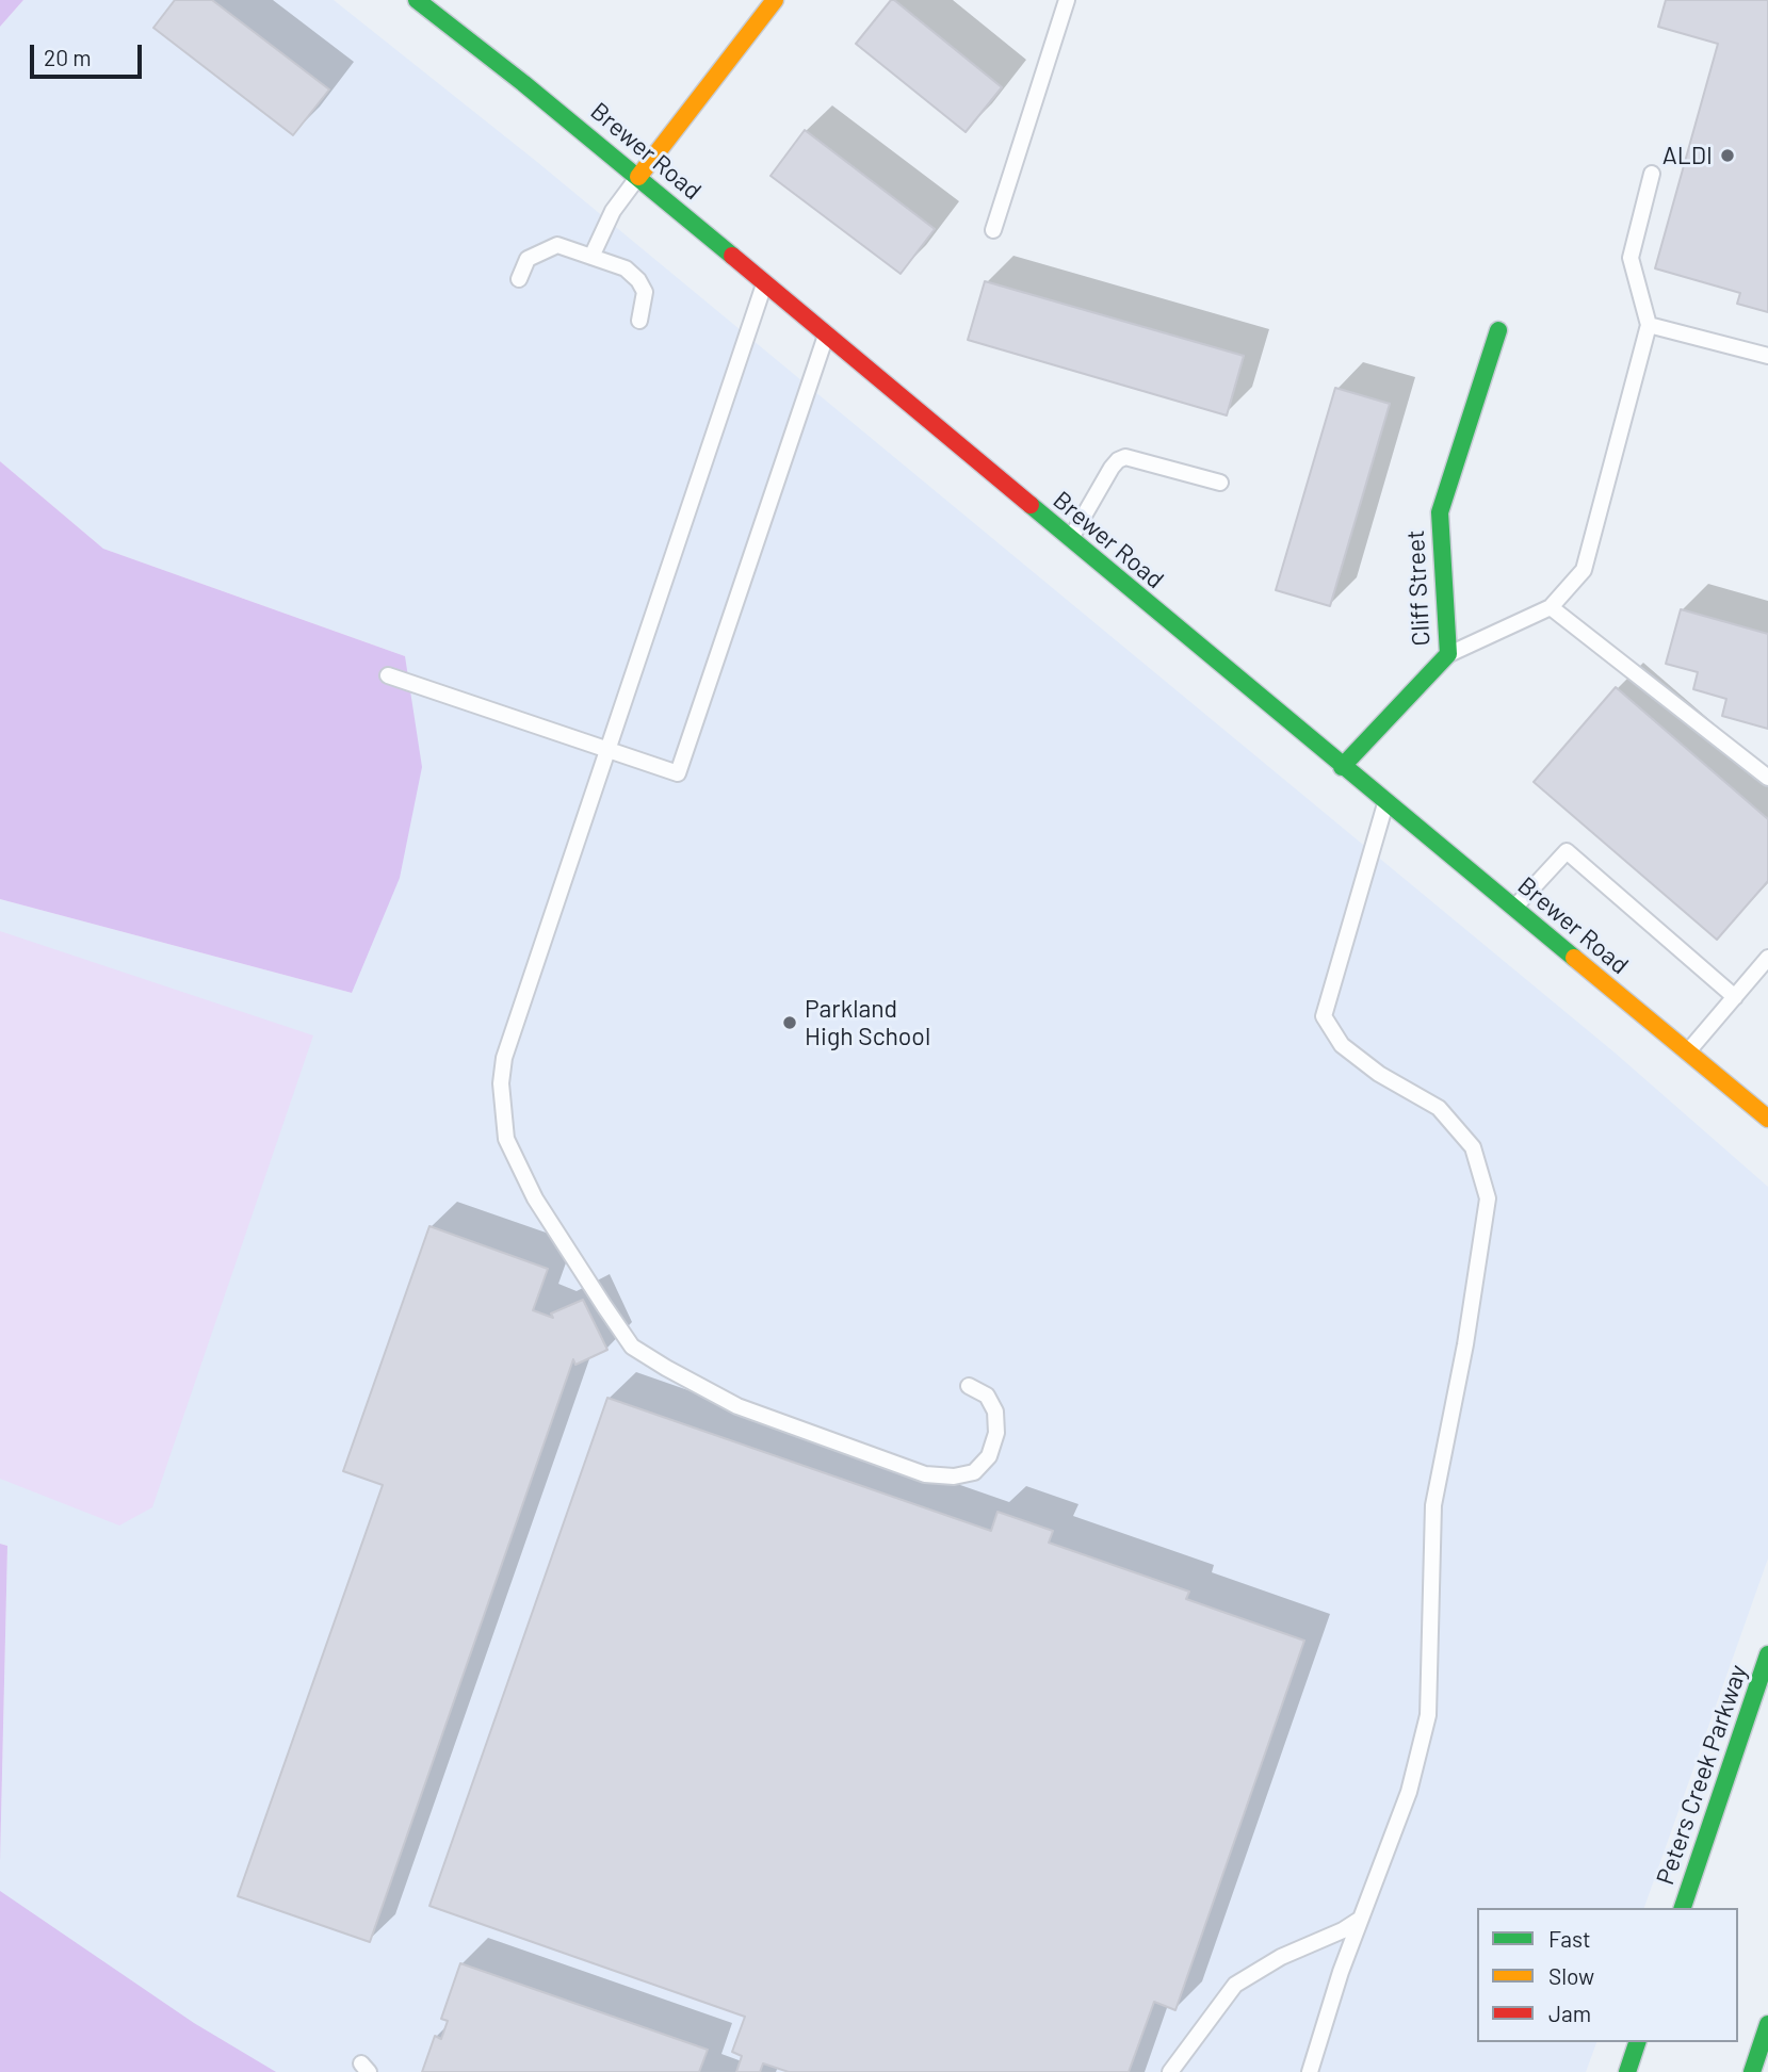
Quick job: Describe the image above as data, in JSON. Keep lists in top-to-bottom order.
{
  "streets": {
    "street": ["Brewer Road", "Cliff Street", "Peters Creek Parkway"]
  },
  "crossings": [
    ["Brewer Road", "Cliff Street"]
  ],
  "places": ["ALDI", "Parkland High School"],
  "legend": ["Fast", "Slow", "Jam"],
  "scale_bar": "20 m"
}
